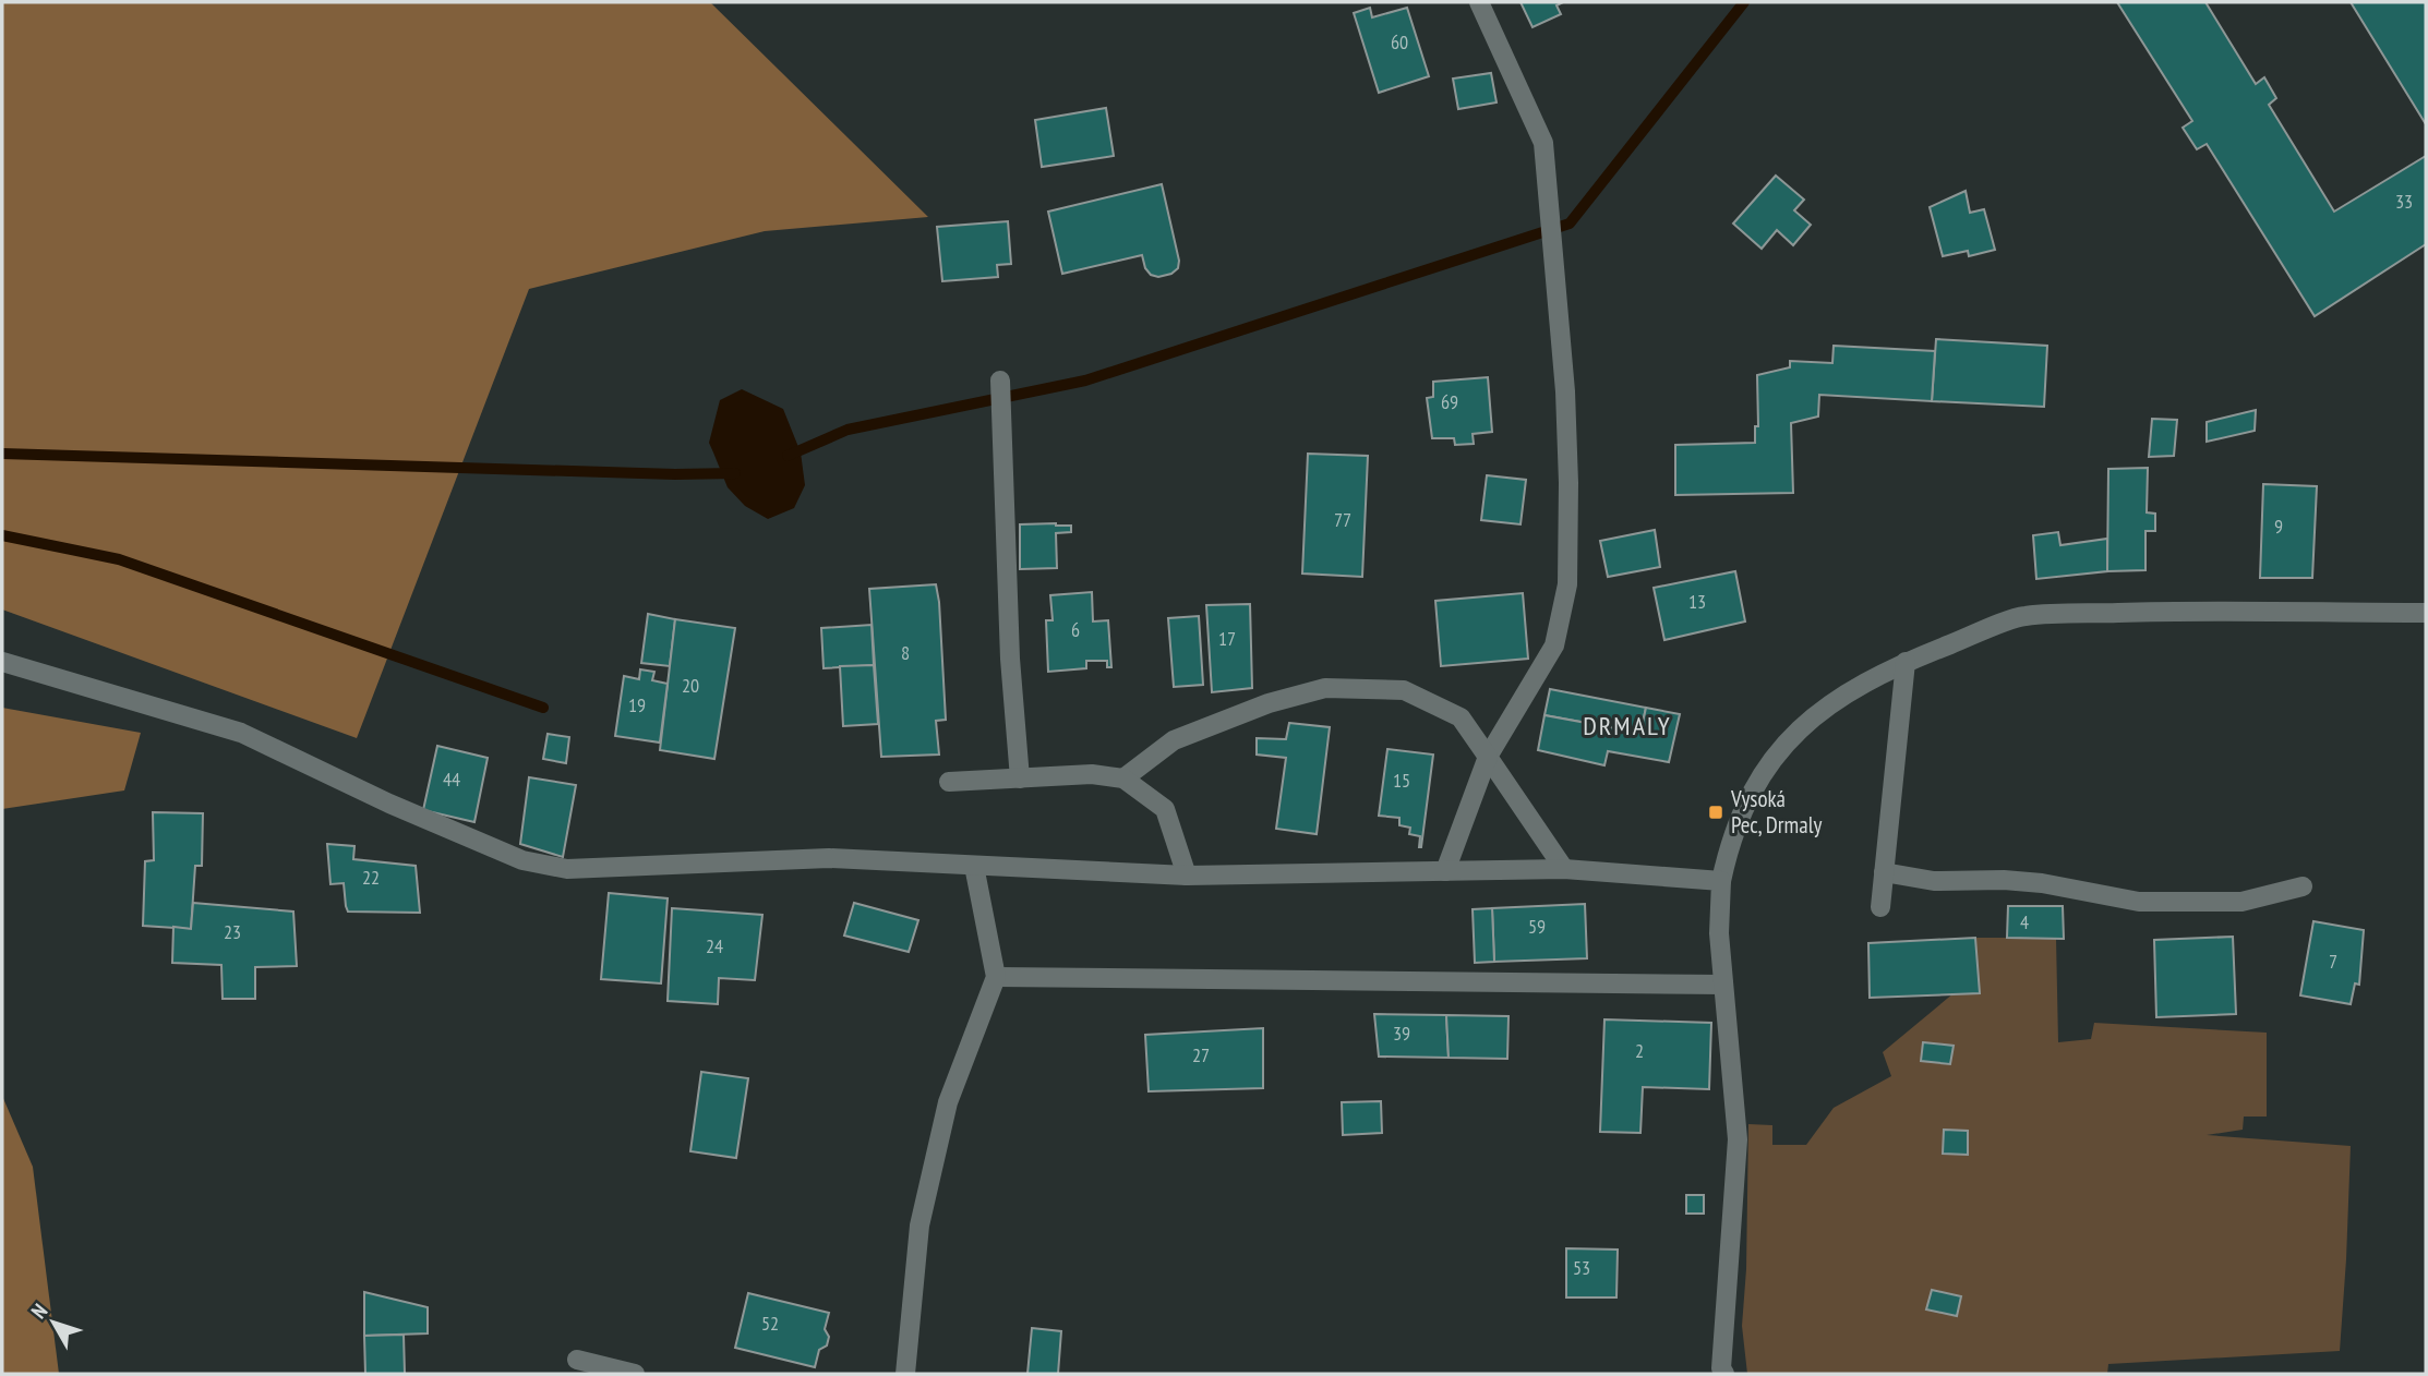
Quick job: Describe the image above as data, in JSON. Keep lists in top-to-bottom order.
{
  "districts": ["DRMALY"],
  "places": {
    "transit": ["Vysoká Pec, Drmaly"]
  },
  "house_numbers": [
    "60",
    "33",
    "69",
    "77",
    "9",
    "13",
    "6",
    "17",
    "8",
    "20",
    "19",
    "44",
    "15",
    "22",
    "4",
    "59",
    "23",
    "24",
    "7",
    "39",
    "2",
    "27",
    "53",
    "52"
  ],
  "north": "top left"
}
